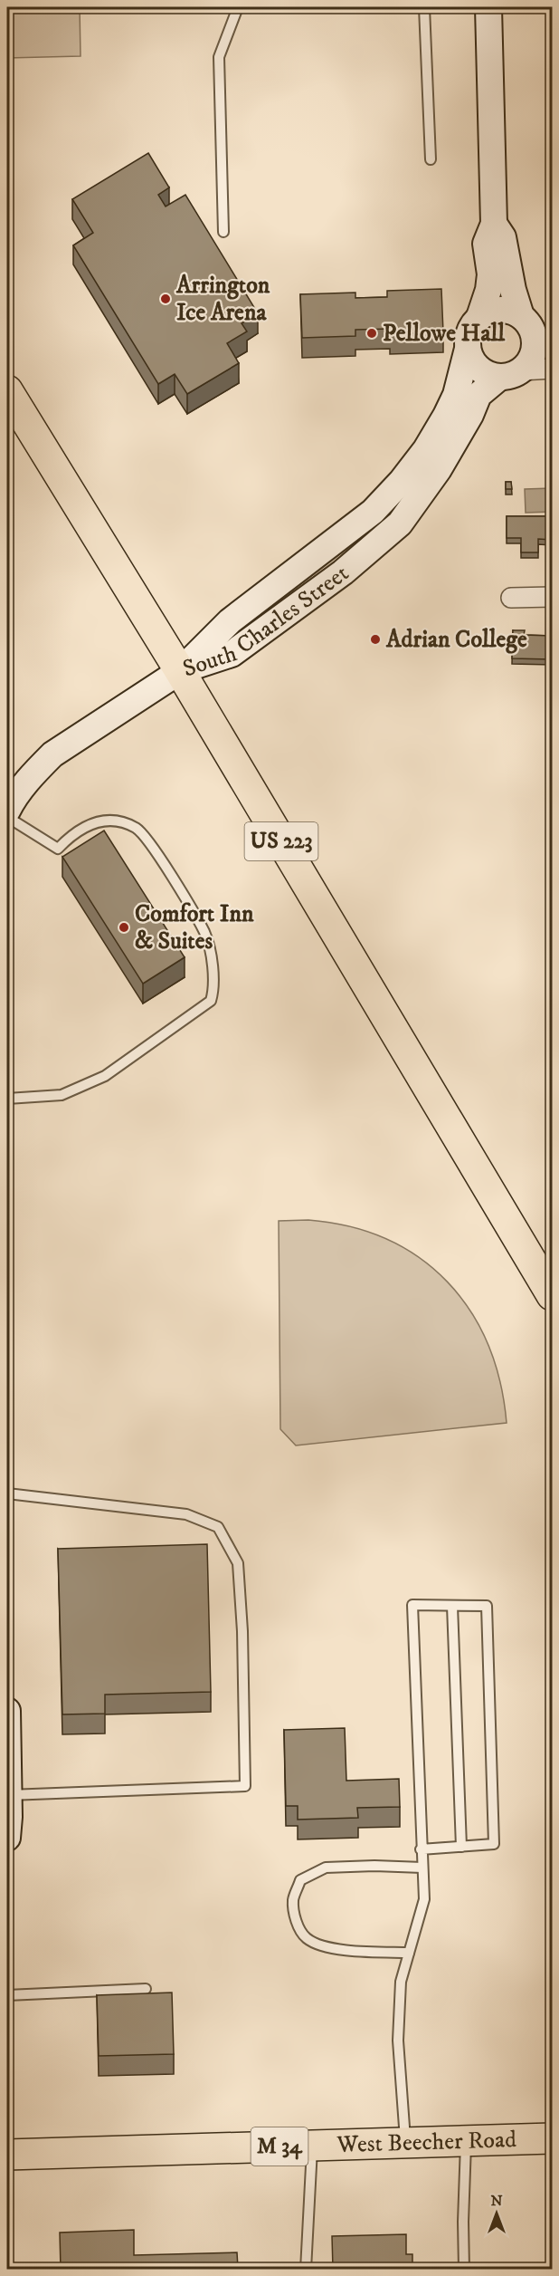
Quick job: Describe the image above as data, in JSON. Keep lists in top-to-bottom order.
{
  "streets": {
    "main road": ["US 223", "West Beecher Road", "M 34"],
    "street": ["South Charles Street"]
  },
  "crossings": [
    ["South Charles Street", "US 223"]
  ],
  "places": [
    "Arrington Ice Arena",
    "Pellowe Hall",
    "Adrian College",
    "Comfort Inn & Suites"
  ],
  "north": "top"
}
